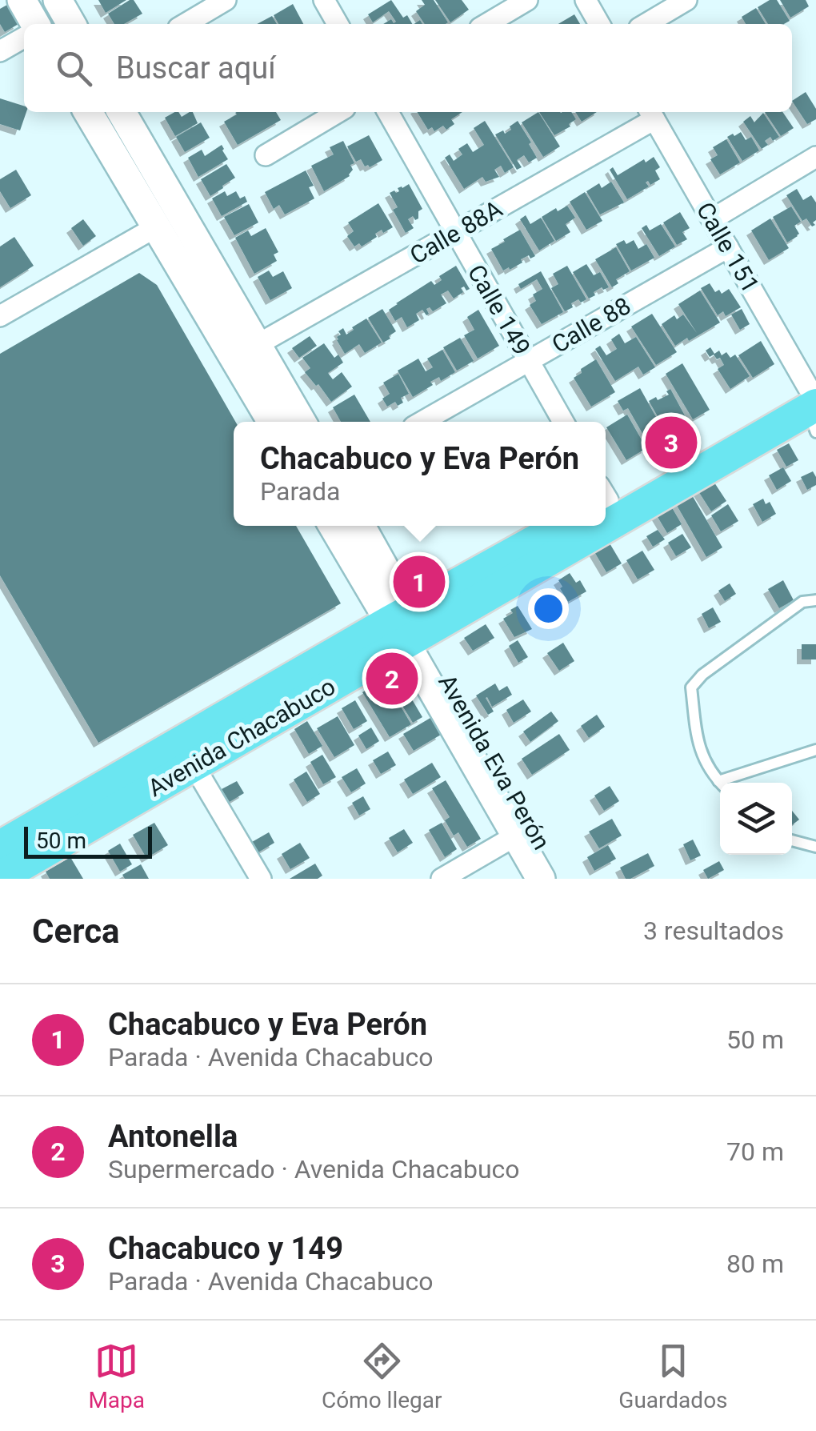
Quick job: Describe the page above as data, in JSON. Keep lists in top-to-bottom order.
{
  "streets": {
    "main road": ["Avenida Chacabuco"],
    "street": [
      "Calle 88A",
      "Calle 151",
      "Calle 149",
      "Calle 88",
      "Avenida Eva Perón"
    ]
  },
  "crossings": [
    ["Calle 88A", "Calle 151"],
    ["Calle 88A", "Calle 149"],
    ["Calle 151", "Calle 88"],
    ["Calle 151", "Avenida Chacabuco"],
    ["Calle 149", "Calle 88"],
    ["Avenida Chacabuco", "Avenida Eva Perón"]
  ],
  "scale_bar": "50 m",
  "page": {
    "search": "Buscar aquí",
    "pins": ["3", "1", "2"],
    "popup": ["Chacabuco y Eva Perón", "Parada"],
    "scale": "50 m",
    "heading": ["Cerca", "3 resultados"],
    "list": [
      {
        "mark": "1",
        "name": "Chacabuco y Eva Perón",
        "note": "Parada · Avenida Chacabuco",
        "value": "50 m"
      },
      {
        "mark": "2",
        "name": "Antonella",
        "note": "Supermercado · Avenida Chacabuco",
        "value": "70 m"
      },
      {
        "mark": "3",
        "name": "Chacabuco y 149",
        "note": "Parada · Avenida Chacabuco",
        "value": "80 m"
      }
    ],
    "nav": ["Mapa", "Cómo llegar", "Guardados"]
  }
}
